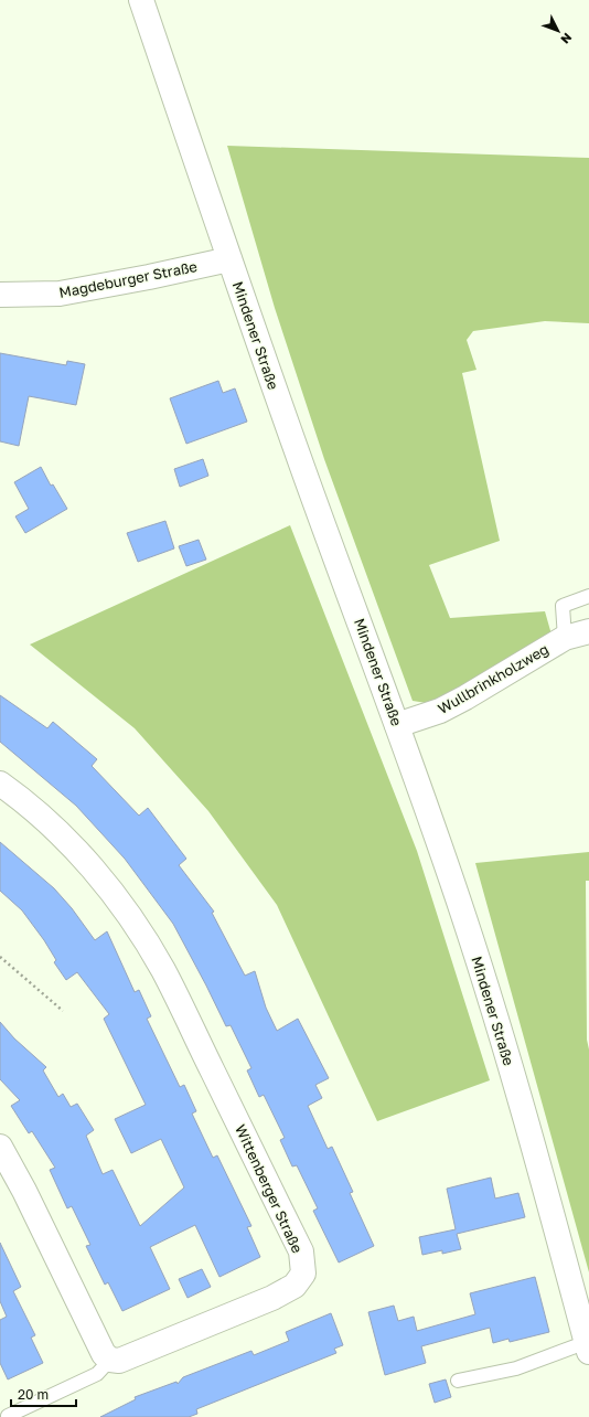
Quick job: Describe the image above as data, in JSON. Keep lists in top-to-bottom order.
{
  "streets": {
    "street": [
      "Magdeburger Straße",
      "Mindener Straße",
      "Wullbrinkholzweg",
      "Wittenberger Straße"
    ]
  },
  "crossings": [
    ["Magdeburger Straße", "Mindener Straße"],
    ["Mindener Straße", "Wullbrinkholzweg"]
  ],
  "scale_bar": "20 m",
  "north": "bottom right"
}
